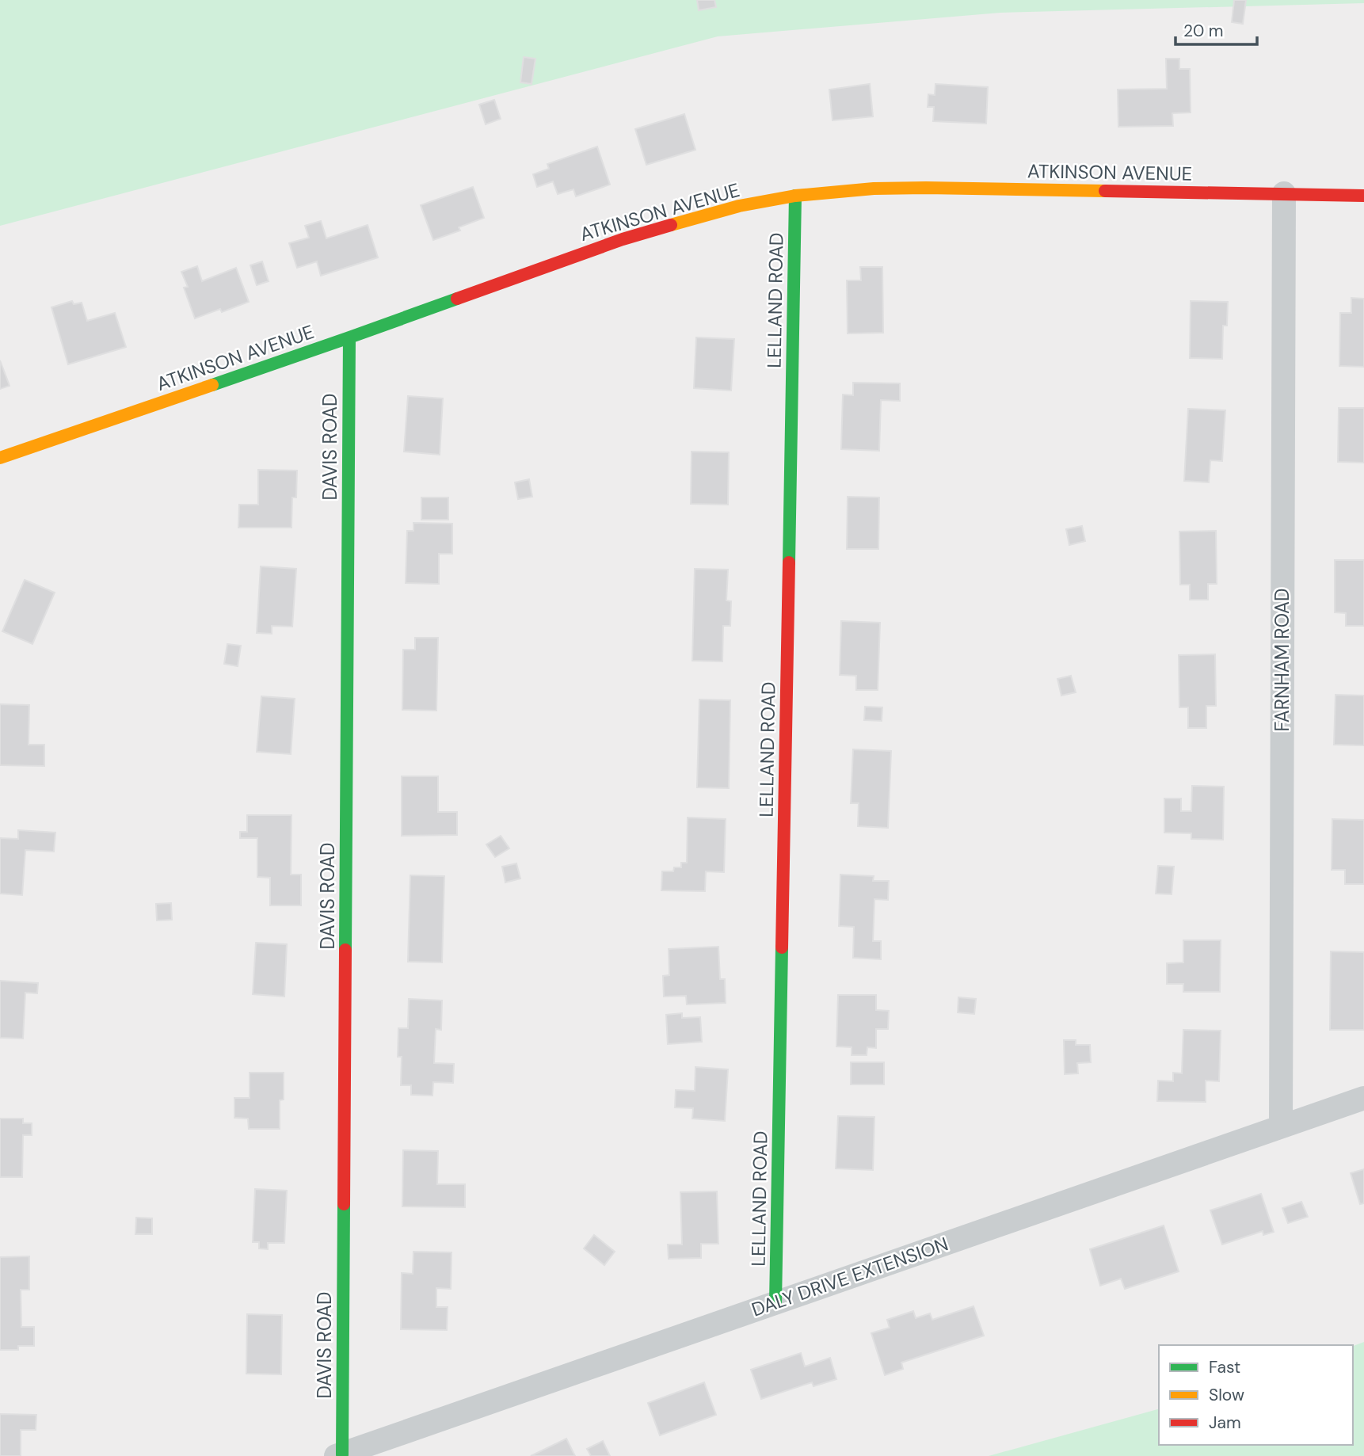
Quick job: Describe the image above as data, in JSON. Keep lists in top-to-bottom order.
{
  "streets": {
    "street": [
      "ATKINSON AVENUE",
      "LELLAND ROAD",
      "DAVIS ROAD",
      "FARNHAM ROAD",
      "DALY DRIVE EXTENSION"
    ]
  },
  "crossings": [
    ["ATKINSON AVENUE", "LELLAND ROAD"],
    ["ATKINSON AVENUE", "DAVIS ROAD"],
    ["ATKINSON AVENUE", "FARNHAM ROAD"],
    ["LELLAND ROAD", "DALY DRIVE EXTENSION"],
    ["DAVIS ROAD", "DALY DRIVE EXTENSION"],
    ["FARNHAM ROAD", "DALY DRIVE EXTENSION"]
  ],
  "legend": ["Fast", "Slow", "Jam"],
  "scale_bar": "20 m"
}
